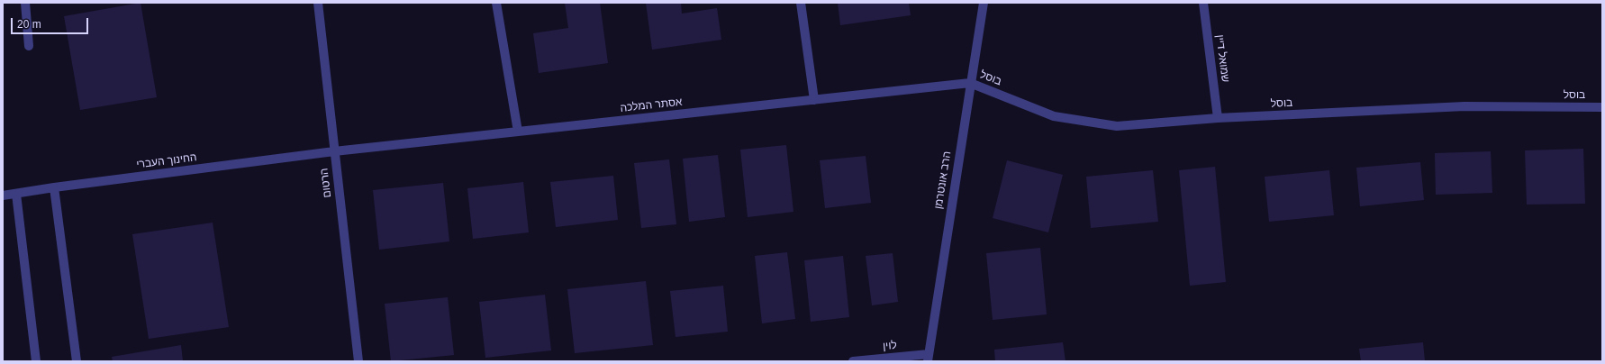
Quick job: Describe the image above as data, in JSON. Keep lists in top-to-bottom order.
{
  "streets": {
    "street": [
      "שמואל דיין",
      "בוסל",
      "אסתר המלכה",
      "החינוך העברי",
      "הרב אונטרמן",
      "הרטום",
      "לוין"
    ]
  },
  "crossings": [
    ["שמואל דיין", "בוסל"],
    ["בוסל", "אסתר המלכה"],
    ["בוסל", "הרב אונטרמן"],
    ["אסתר המלכה", "החינוך העברי"],
    ["אסתר המלכה", "הרב אונטרמן"],
    ["אסתר המלכה", "הרטום"],
    ["החינוך העברי", "הרטום"],
    ["הרב אונטרמן", "לוין"]
  ],
  "scale_bar": "20 m"
}
